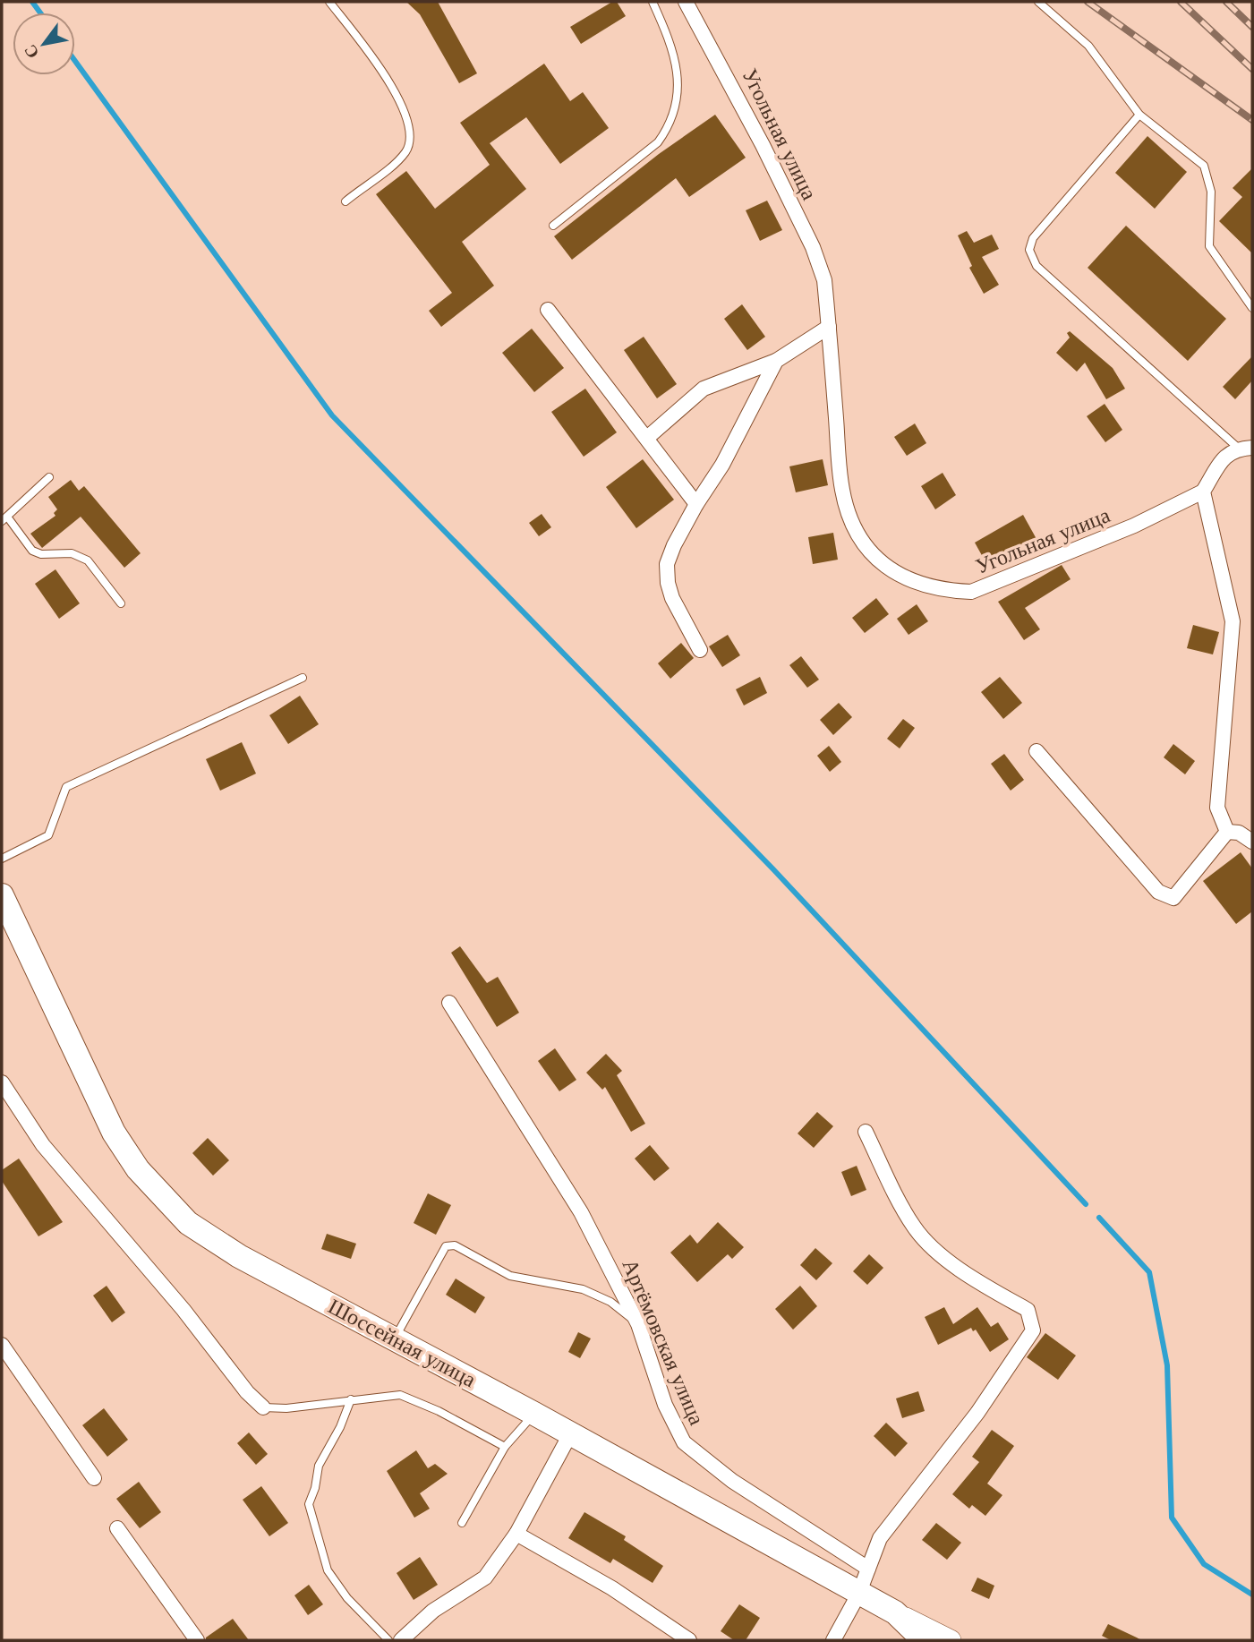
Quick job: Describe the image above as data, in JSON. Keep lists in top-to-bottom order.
{
  "streets": {
    "main road": ["Шоссейная улица"],
    "street": ["Угольная улица", "Артёмовская улица"]
  },
  "north": "bottom left"
}
